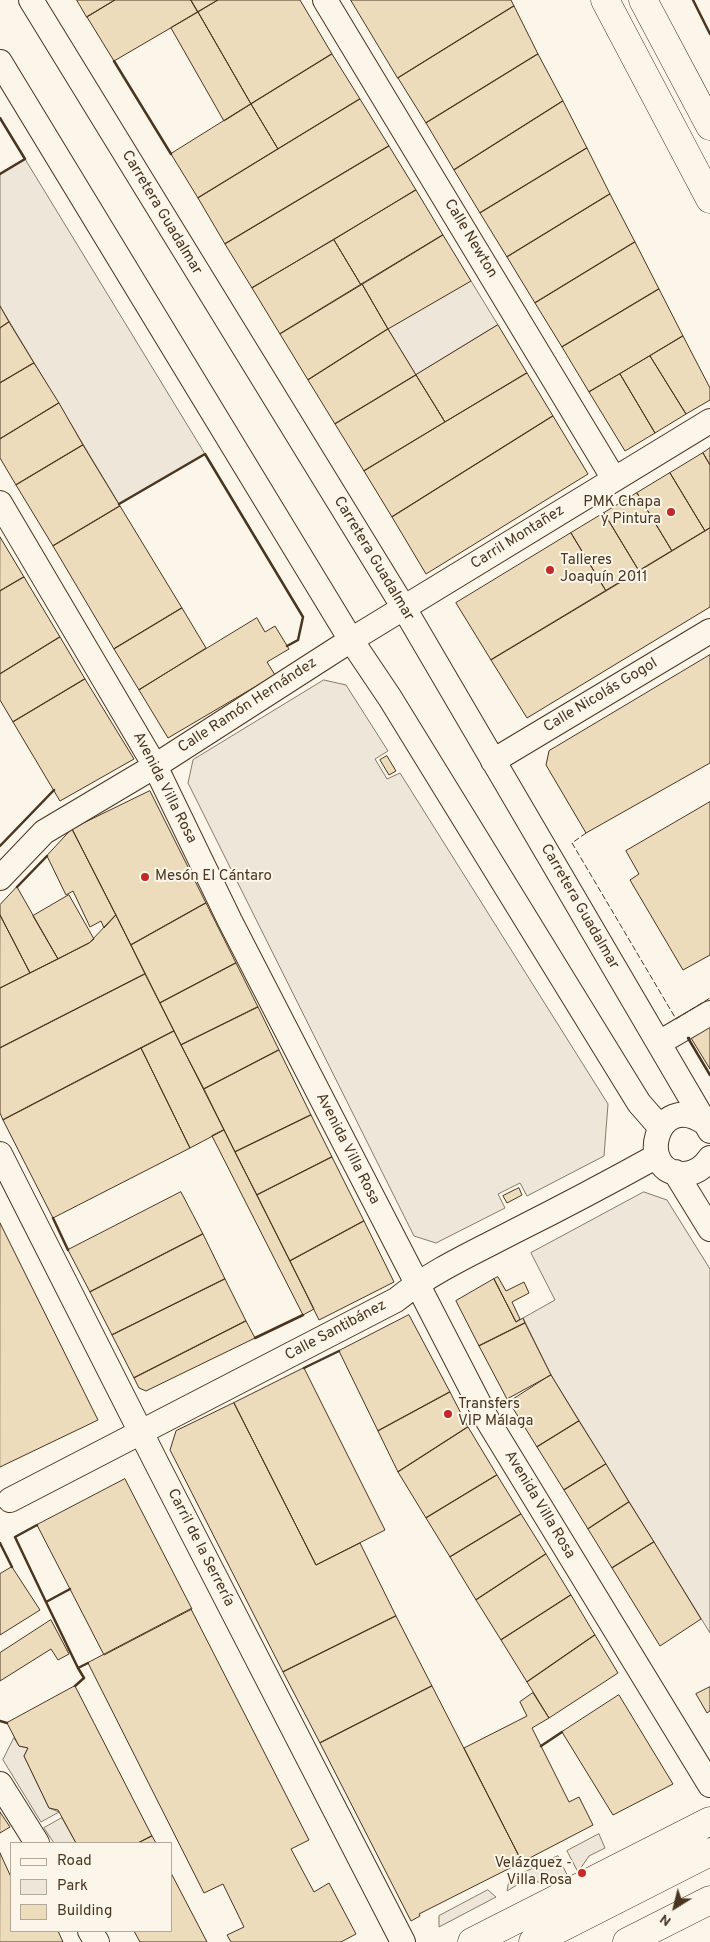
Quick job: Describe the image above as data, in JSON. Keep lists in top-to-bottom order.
{
  "streets": {
    "street": [
      "Carretera Guadalmar",
      "Calle Newton",
      "Carril Montañez",
      "Calle Nicolás Gogol",
      "Calle Ramón Hernández",
      "Avenida Villa Rosa",
      "Calle Santibánez",
      "Carril de la Serrería"
    ]
  },
  "crossings": [
    ["Carretera Guadalmar", "Carril Montañez"],
    ["Carretera Guadalmar", "Calle Nicolás Gogol"],
    ["Carretera Guadalmar", "Calle Ramón Hernández"],
    ["Calle Newton", "Carril Montañez"],
    ["Carril Montañez", "Calle Ramón Hernández"],
    ["Calle Ramón Hernández", "Avenida Villa Rosa"],
    ["Avenida Villa Rosa", "Calle Santibánez"],
    ["Calle Santibánez", "Carril de la Serrería"]
  ],
  "places": [
    "PMK Chapa y Pintura",
    "Talleres Joaquín 2011",
    "Mesón El Cántaro",
    "Transfers VIP Málaga",
    "Velázquez - Villa Rosa"
  ],
  "legend": ["Road", "Park", "Building"],
  "north": "bottom left"
}
